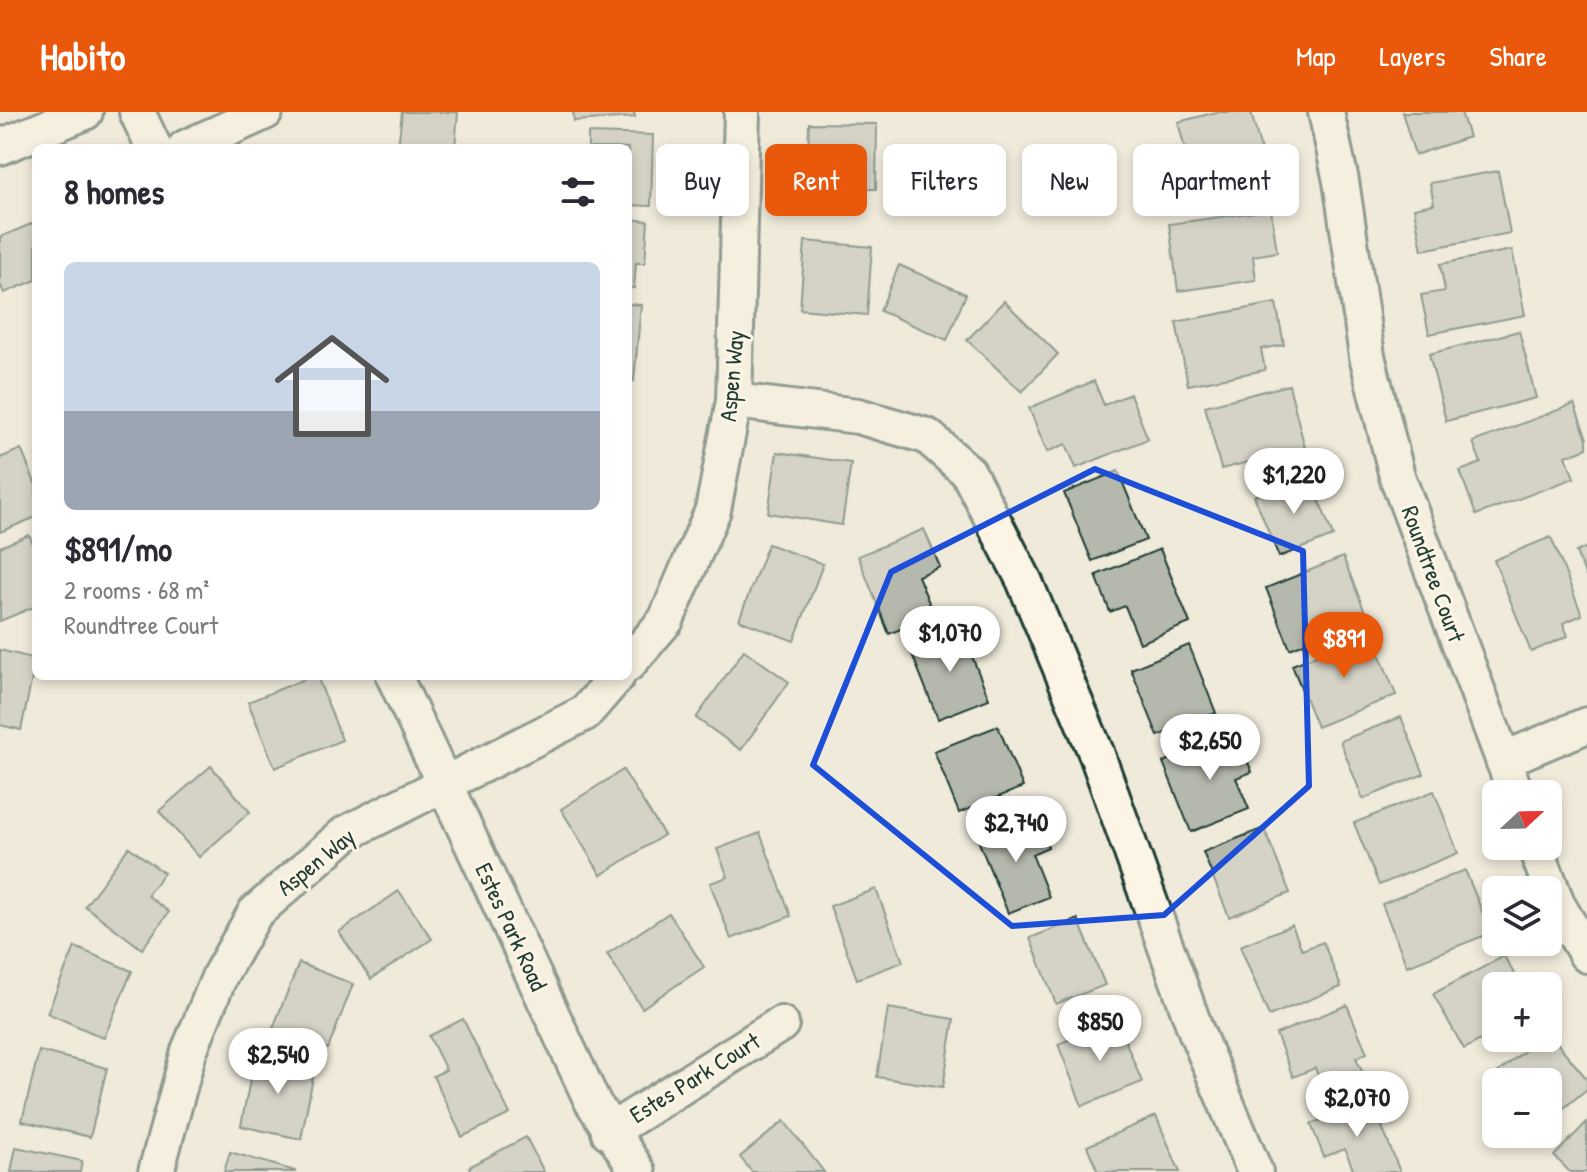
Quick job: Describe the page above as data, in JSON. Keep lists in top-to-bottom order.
{
  "streets": {
    "street": [
      "Aspen Way",
      "Roundtree Court",
      "Estes Park Road",
      "Estes Park Court"
    ]
  },
  "crossings": [
    ["Aspen Way", "Estes Park Road"],
    ["Estes Park Road", "Estes Park Court"]
  ],
  "north": "right",
  "page": {
    "header": "Habito",
    "nav": ["Map", "Layers", "Share"],
    "chip": [
      "Buy",
      "Rent",
      "Filters",
      "New",
      "Apartment"
    ],
    "heading": "8 homes",
    "list": [
      {
        "name": "$891/mo",
        "note": "2 rooms · 68 m² · Roundtree Court"
      }
    ],
    "price": [
      "$1,220",
      "$1,070",
      "$891",
      "$2,650",
      "$2,740",
      "$850",
      "$2,540",
      "$2,070"
    ],
    "map_buttons": ["+", "−"]
  }
}
